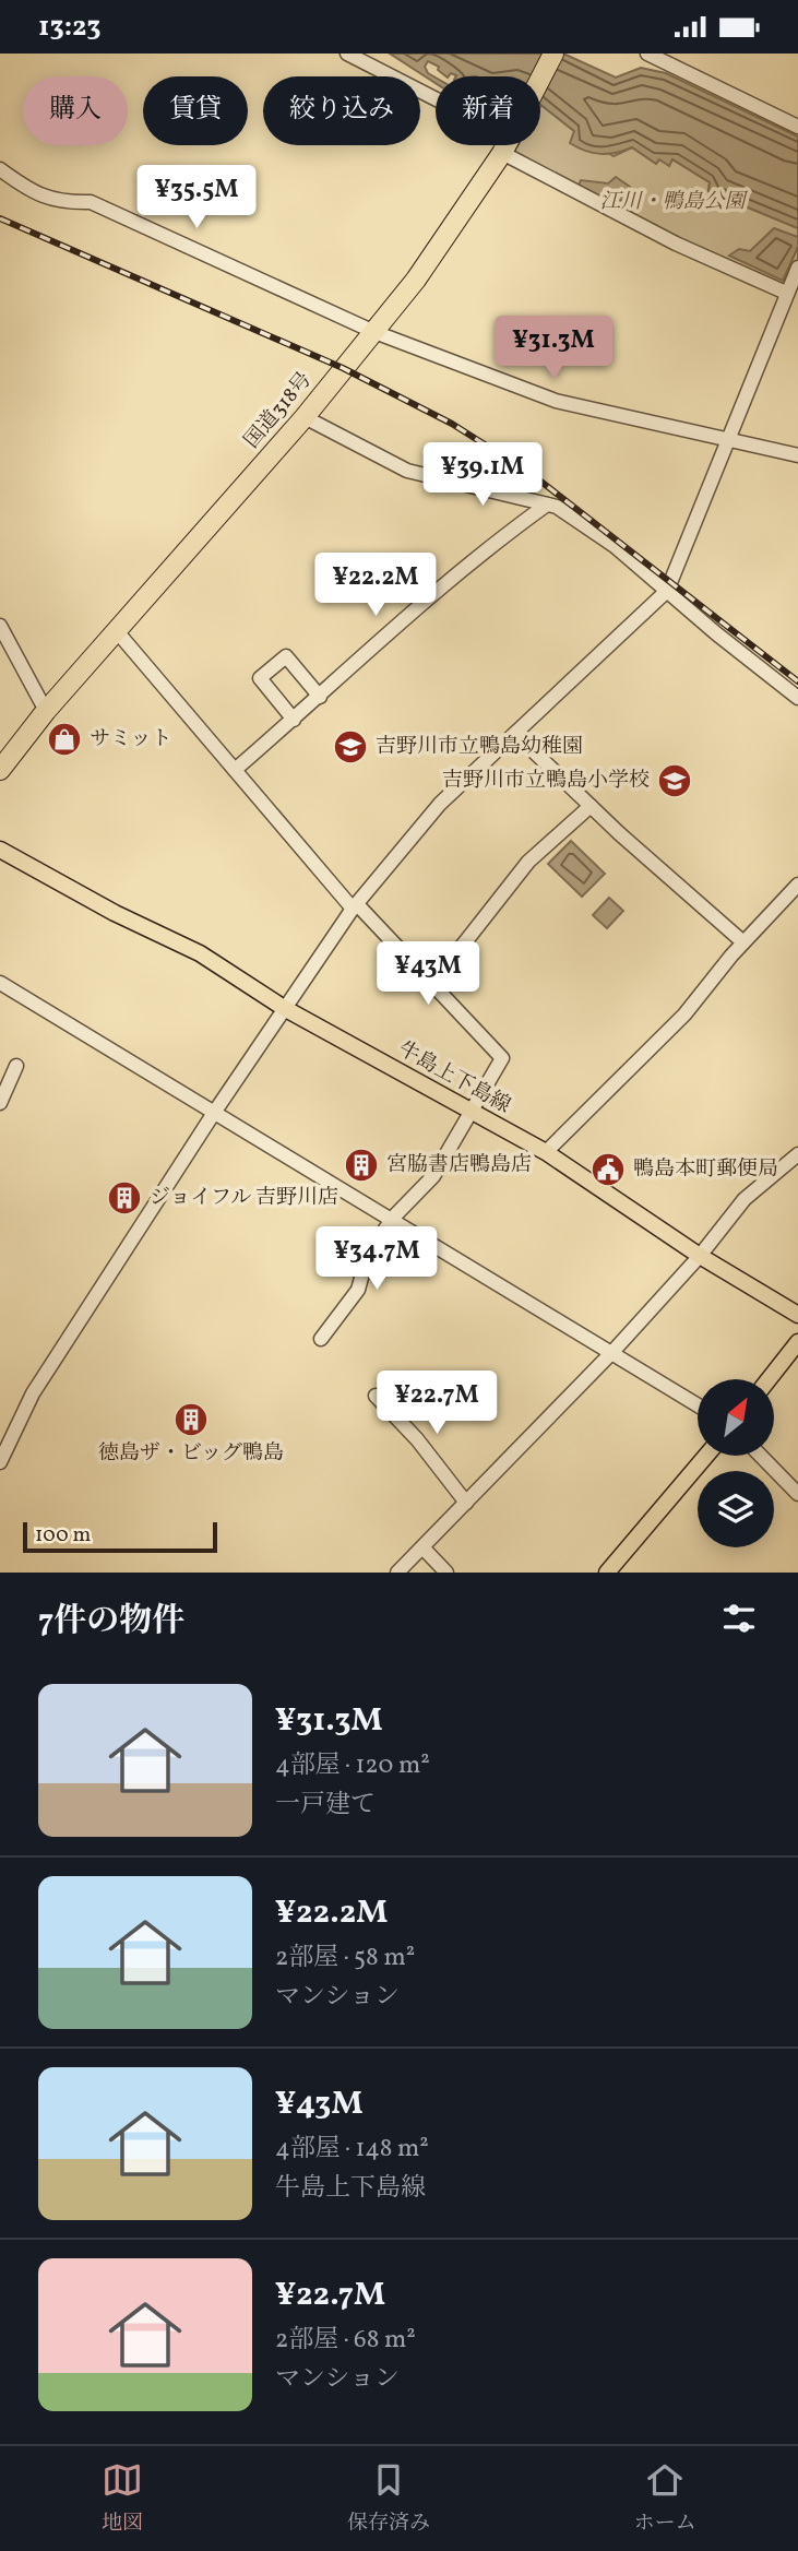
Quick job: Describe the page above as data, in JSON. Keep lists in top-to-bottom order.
{
  "streets": {
    "highway": ["国道318号"],
    "main road": ["牛島上下島線"]
  },
  "parks": ["江川・鴨島公園"],
  "places": {
    "shop": ["サミット"],
    "school or university": ["吉野川市立鴨島幼稚園", "吉野川市立鴨島小学校"],
    "building": ["宮脇書店鴨島店", "ジョイフル 吉野川店", "徳島ザ・ビッグ鴨島"],
    "public building": ["鴨島本町郵便局"]
  },
  "scale_bar": "100 m",
  "north": "top right",
  "page": {
    "status": "13:23",
    "chip": [
      "購入",
      "賃貸",
      "絞り込み",
      "新着"
    ],
    "price": [
      "¥35.5M",
      "¥31.3M",
      "¥39.1M",
      "¥22.2M",
      "¥43M",
      "¥34.7M",
      "¥22.7M"
    ],
    "scale": "100 m",
    "heading": "7件の物件",
    "list": [
      {
        "name": "¥31.3M",
        "note": "4部屋 · 120 m² · 一戸建て"
      },
      {
        "name": "¥22.2M",
        "note": "2部屋 · 58 m² · マンション"
      },
      {
        "name": "¥43M",
        "note": "4部屋 · 148 m² · 牛島上下島線"
      },
      {
        "name": "¥22.7M",
        "note": "2部屋 · 68 m² · マンション"
      }
    ],
    "tabs": ["地図", "保存済み", "ホーム"]
  }
}
